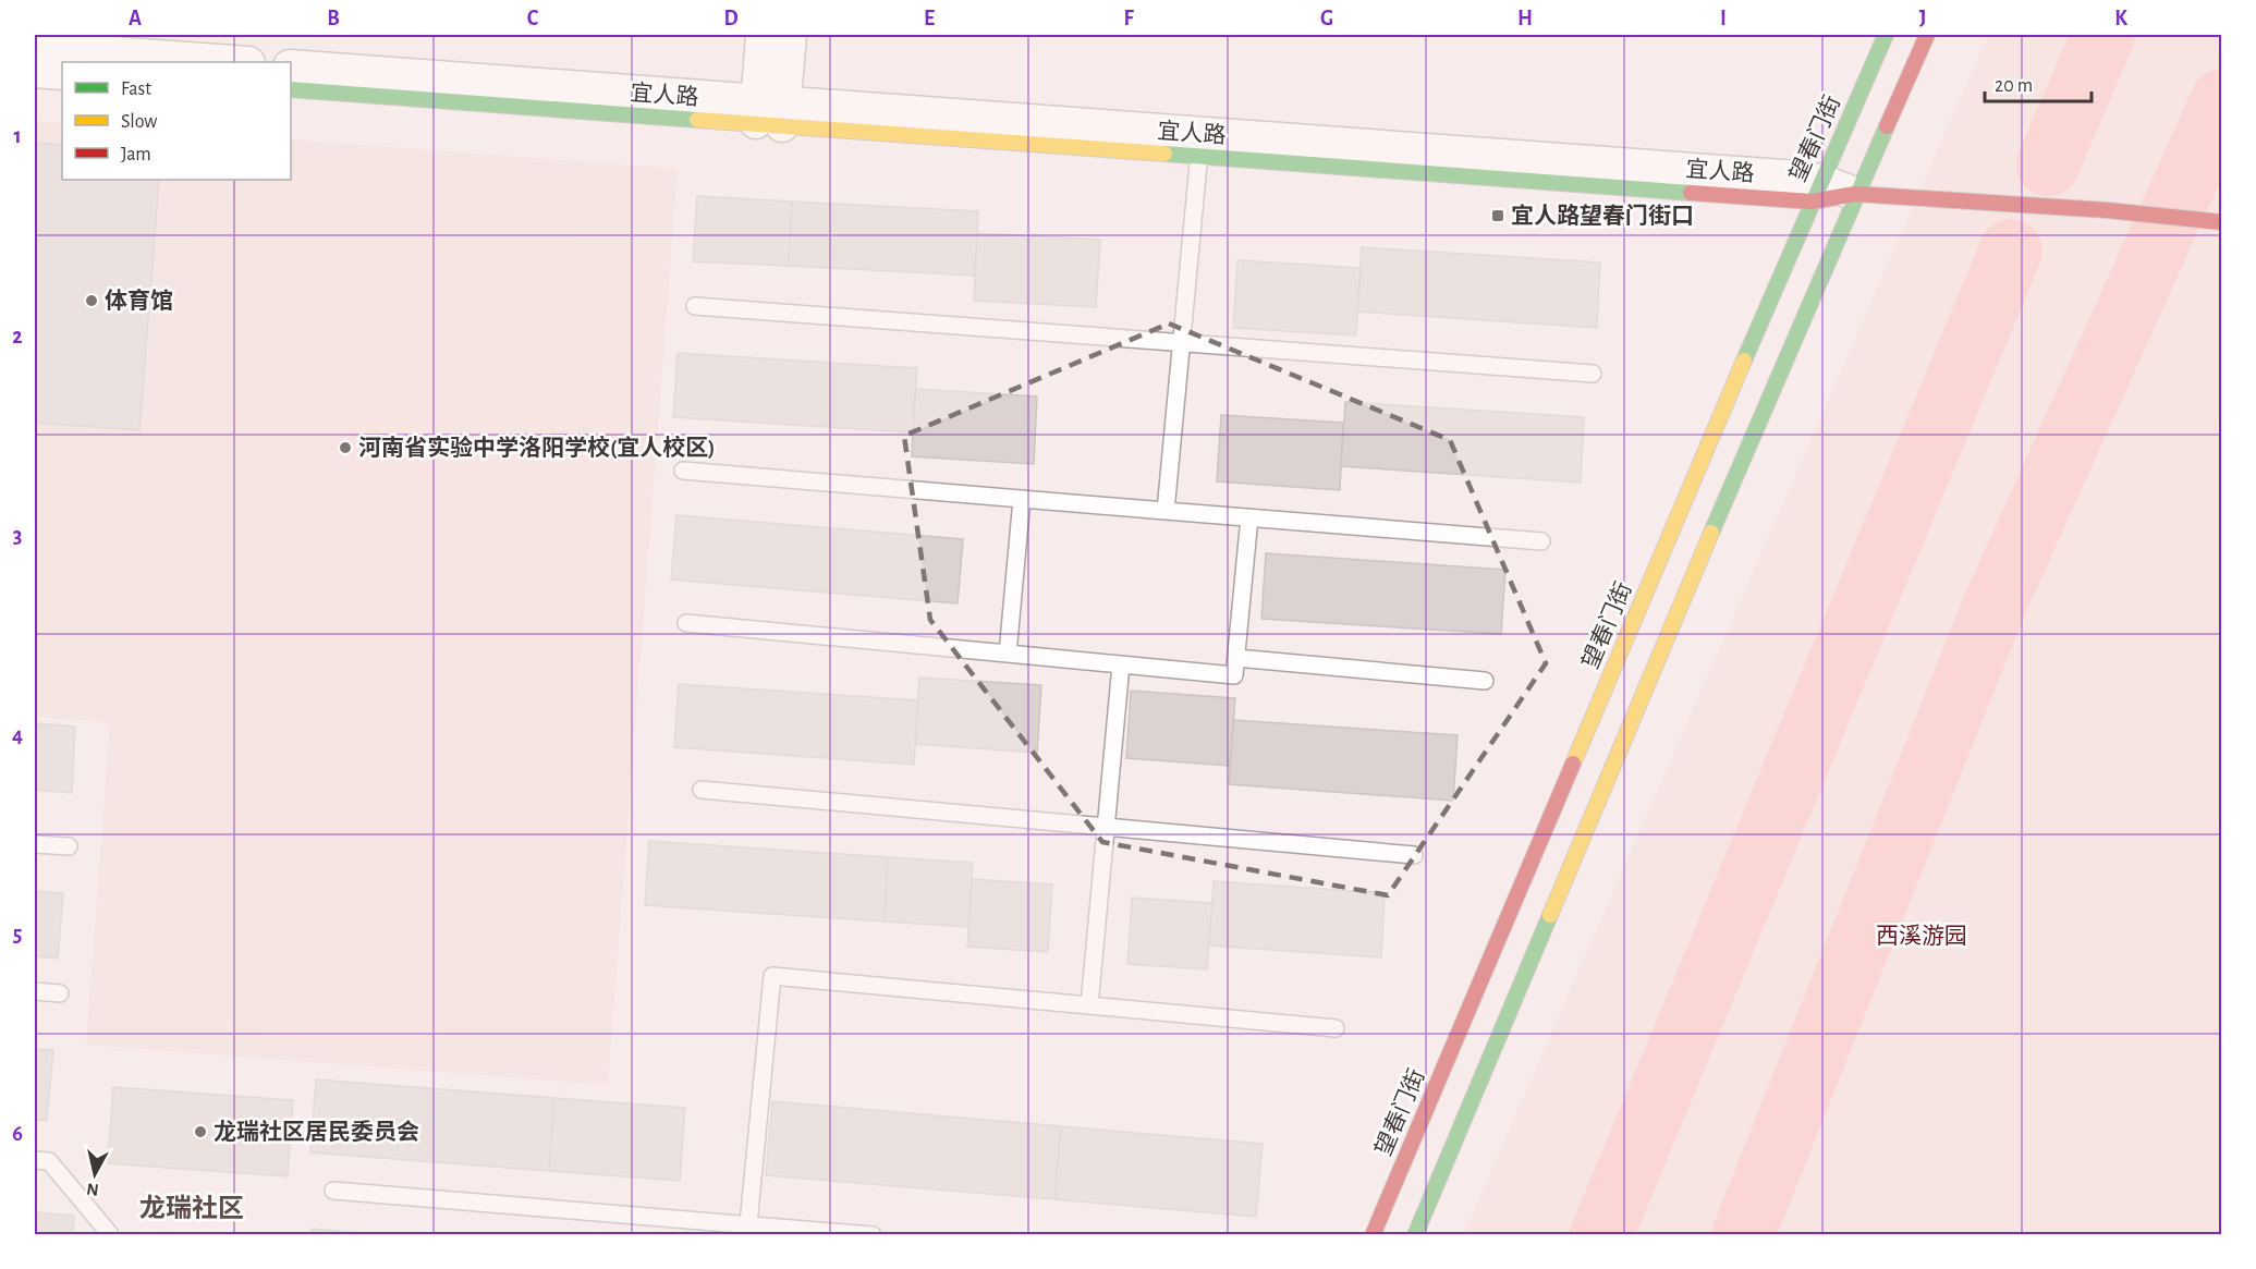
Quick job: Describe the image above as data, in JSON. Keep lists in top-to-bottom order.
{
  "streets": {
    "street": ["宜人路", "望春门街"]
  },
  "crossings": [
    ["宜人路", "望春门街"]
  ],
  "districts": ["龙瑞社区"],
  "parks": ["西溪游园"],
  "places": {
    "transit": ["宜人路望春门街口"],
    "other": ["体育馆", "河南省实验中学洛阳学校(宜人校区)", "龙瑞社区居民委员会"]
  },
  "legend": ["Fast", "Slow", "Jam"],
  "scale_bar": "20 m",
  "north": "bottom",
  "grid": {
    "columns": [
      "A",
      "B",
      "C",
      "D",
      "E",
      "F",
      "G",
      "H",
      "I",
      "J",
      "K"
    ],
    "rows": [
      "1",
      "2",
      "3",
      "4",
      "5",
      "6"
    ]
  }
}
